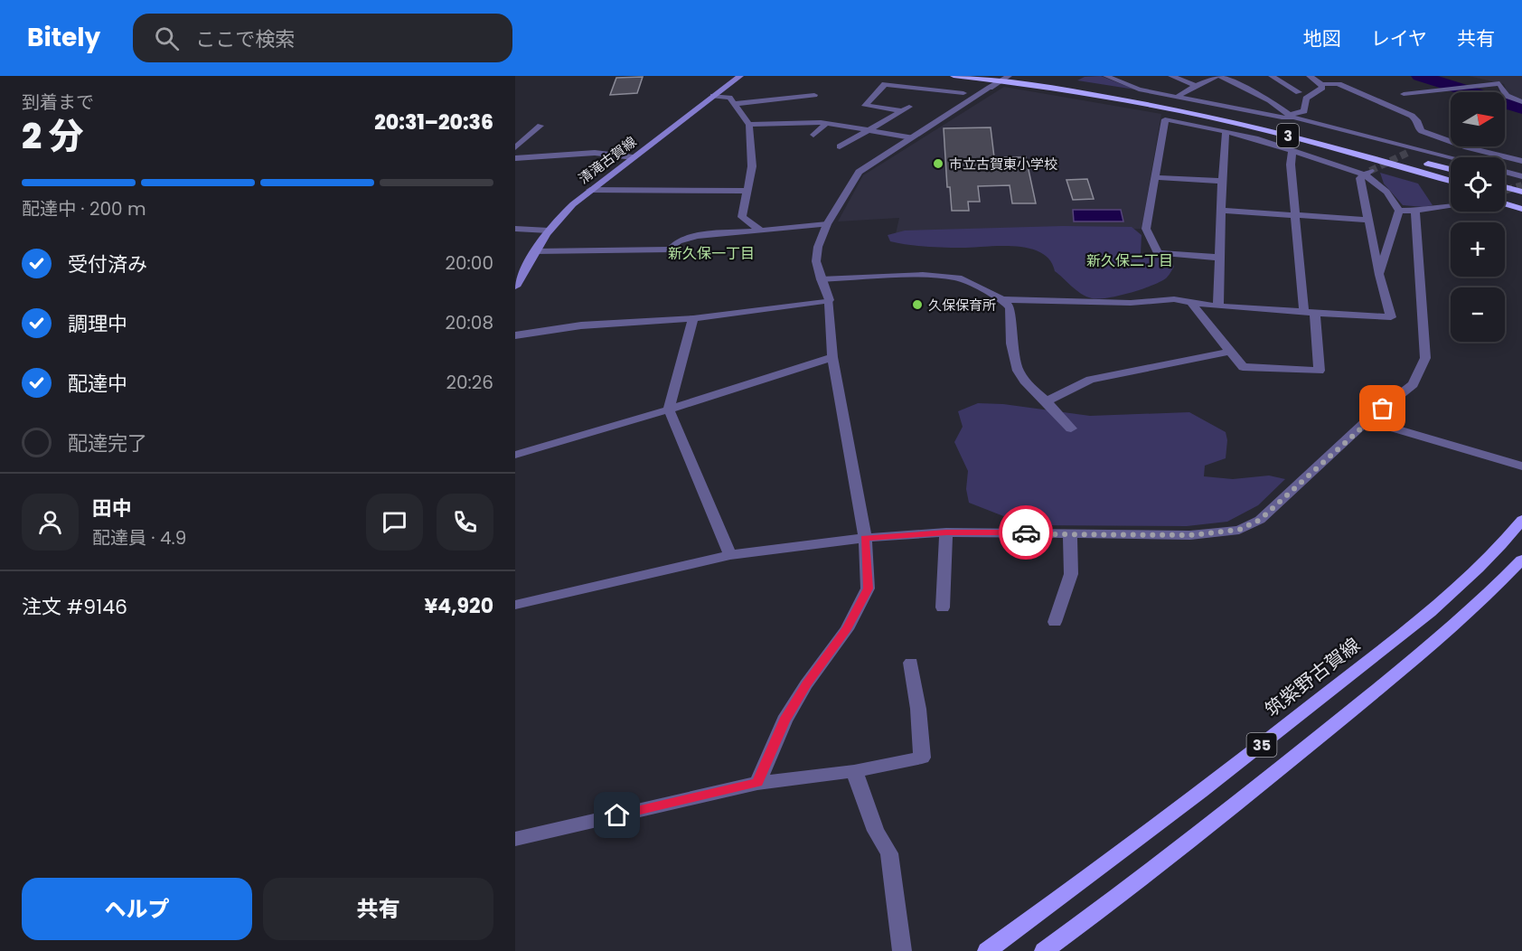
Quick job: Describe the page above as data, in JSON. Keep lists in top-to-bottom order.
{
  "streets": {
    "highway": ["3"],
    "main road": ["清滝古賀線", "筑紫野古賀線", "35"]
  },
  "districts": ["新久保一丁目", "新久保二丁目"],
  "places": ["市立古賀東小学校", "久保保育所"],
  "north": "right",
  "page": {
    "header": "Bitely",
    "search": "ここで検索",
    "nav": ["地図", "レイヤ", "共有"],
    "heading": ["2 分", "到着まで", "20:31–20:36"],
    "panel": [
      "田中",
      "配達員 · 4.9",
      "注文 #9146",
      "¥4,920"
    ],
    "map_buttons": ["+", "−"],
    "bar": "配達中 · 200 m",
    "list": [
      ["受付済み", "20:00"],
      ["調理中", "20:08"],
      ["配達中", "20:26"],
      "配達完了"
    ],
    "buttons": ["ヘルプ", "共有"]
  }
}
